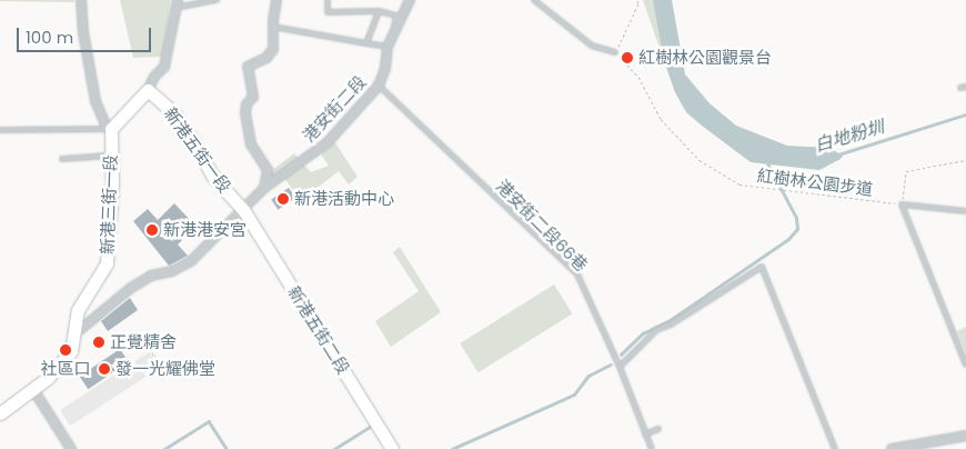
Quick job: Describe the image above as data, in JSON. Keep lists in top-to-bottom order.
{
  "streets": {
    "street": [
      "港安街二段",
      "新港五街一段",
      "新港三街一段",
      "新港五街二段"
    ],
    "lane": ["港安街二段66巷"],
    "path": ["紅樹林公園步道"]
  },
  "crossings": [
    ["港安街二段", "新港五街一段"],
    ["港安街二段", "新港三街一段"],
    ["港安街二段", "港安街二段66巷"],
    ["港安街二段", "新港五街二段"],
    ["新港五街一段", "新港五街二段"]
  ],
  "water": ["白地粉圳"],
  "places": [
    "紅樹林公園觀景台",
    "新港活動中心",
    "新港港安宮",
    "正覺精舍",
    "社區口",
    "發一光耀佛堂"
  ],
  "scale_bar": "100 m"
}
